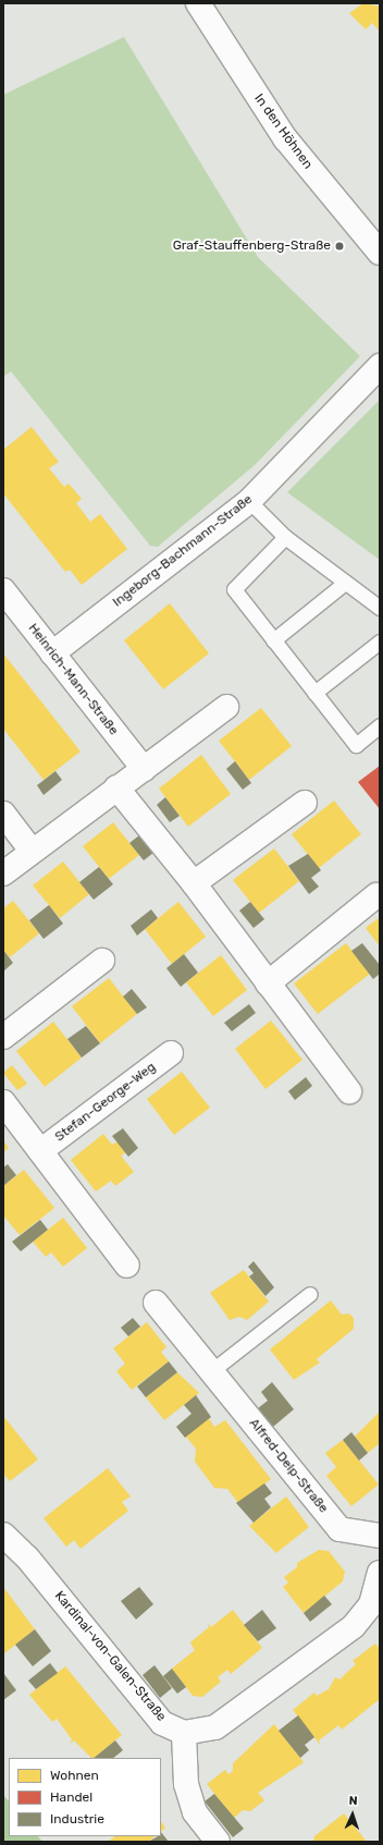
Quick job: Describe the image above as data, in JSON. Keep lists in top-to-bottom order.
{
  "streets": {
    "street": [
      "In den Höhnen",
      "Ingeborg-Bachmann-Straße",
      "Heinrich-Mann-Straße",
      "Stefan-George-Weg",
      "Alfred-Delp-Straße",
      "Kardinal-von-Galen-Straße"
    ]
  },
  "crossings": [
    ["Ingeborg-Bachmann-Straße", "Heinrich-Mann-Straße"]
  ],
  "places": ["Graf-Stauffenberg-Straße"],
  "legend": ["Wohnen", "Handel", "Industrie"],
  "north": "top"
}
